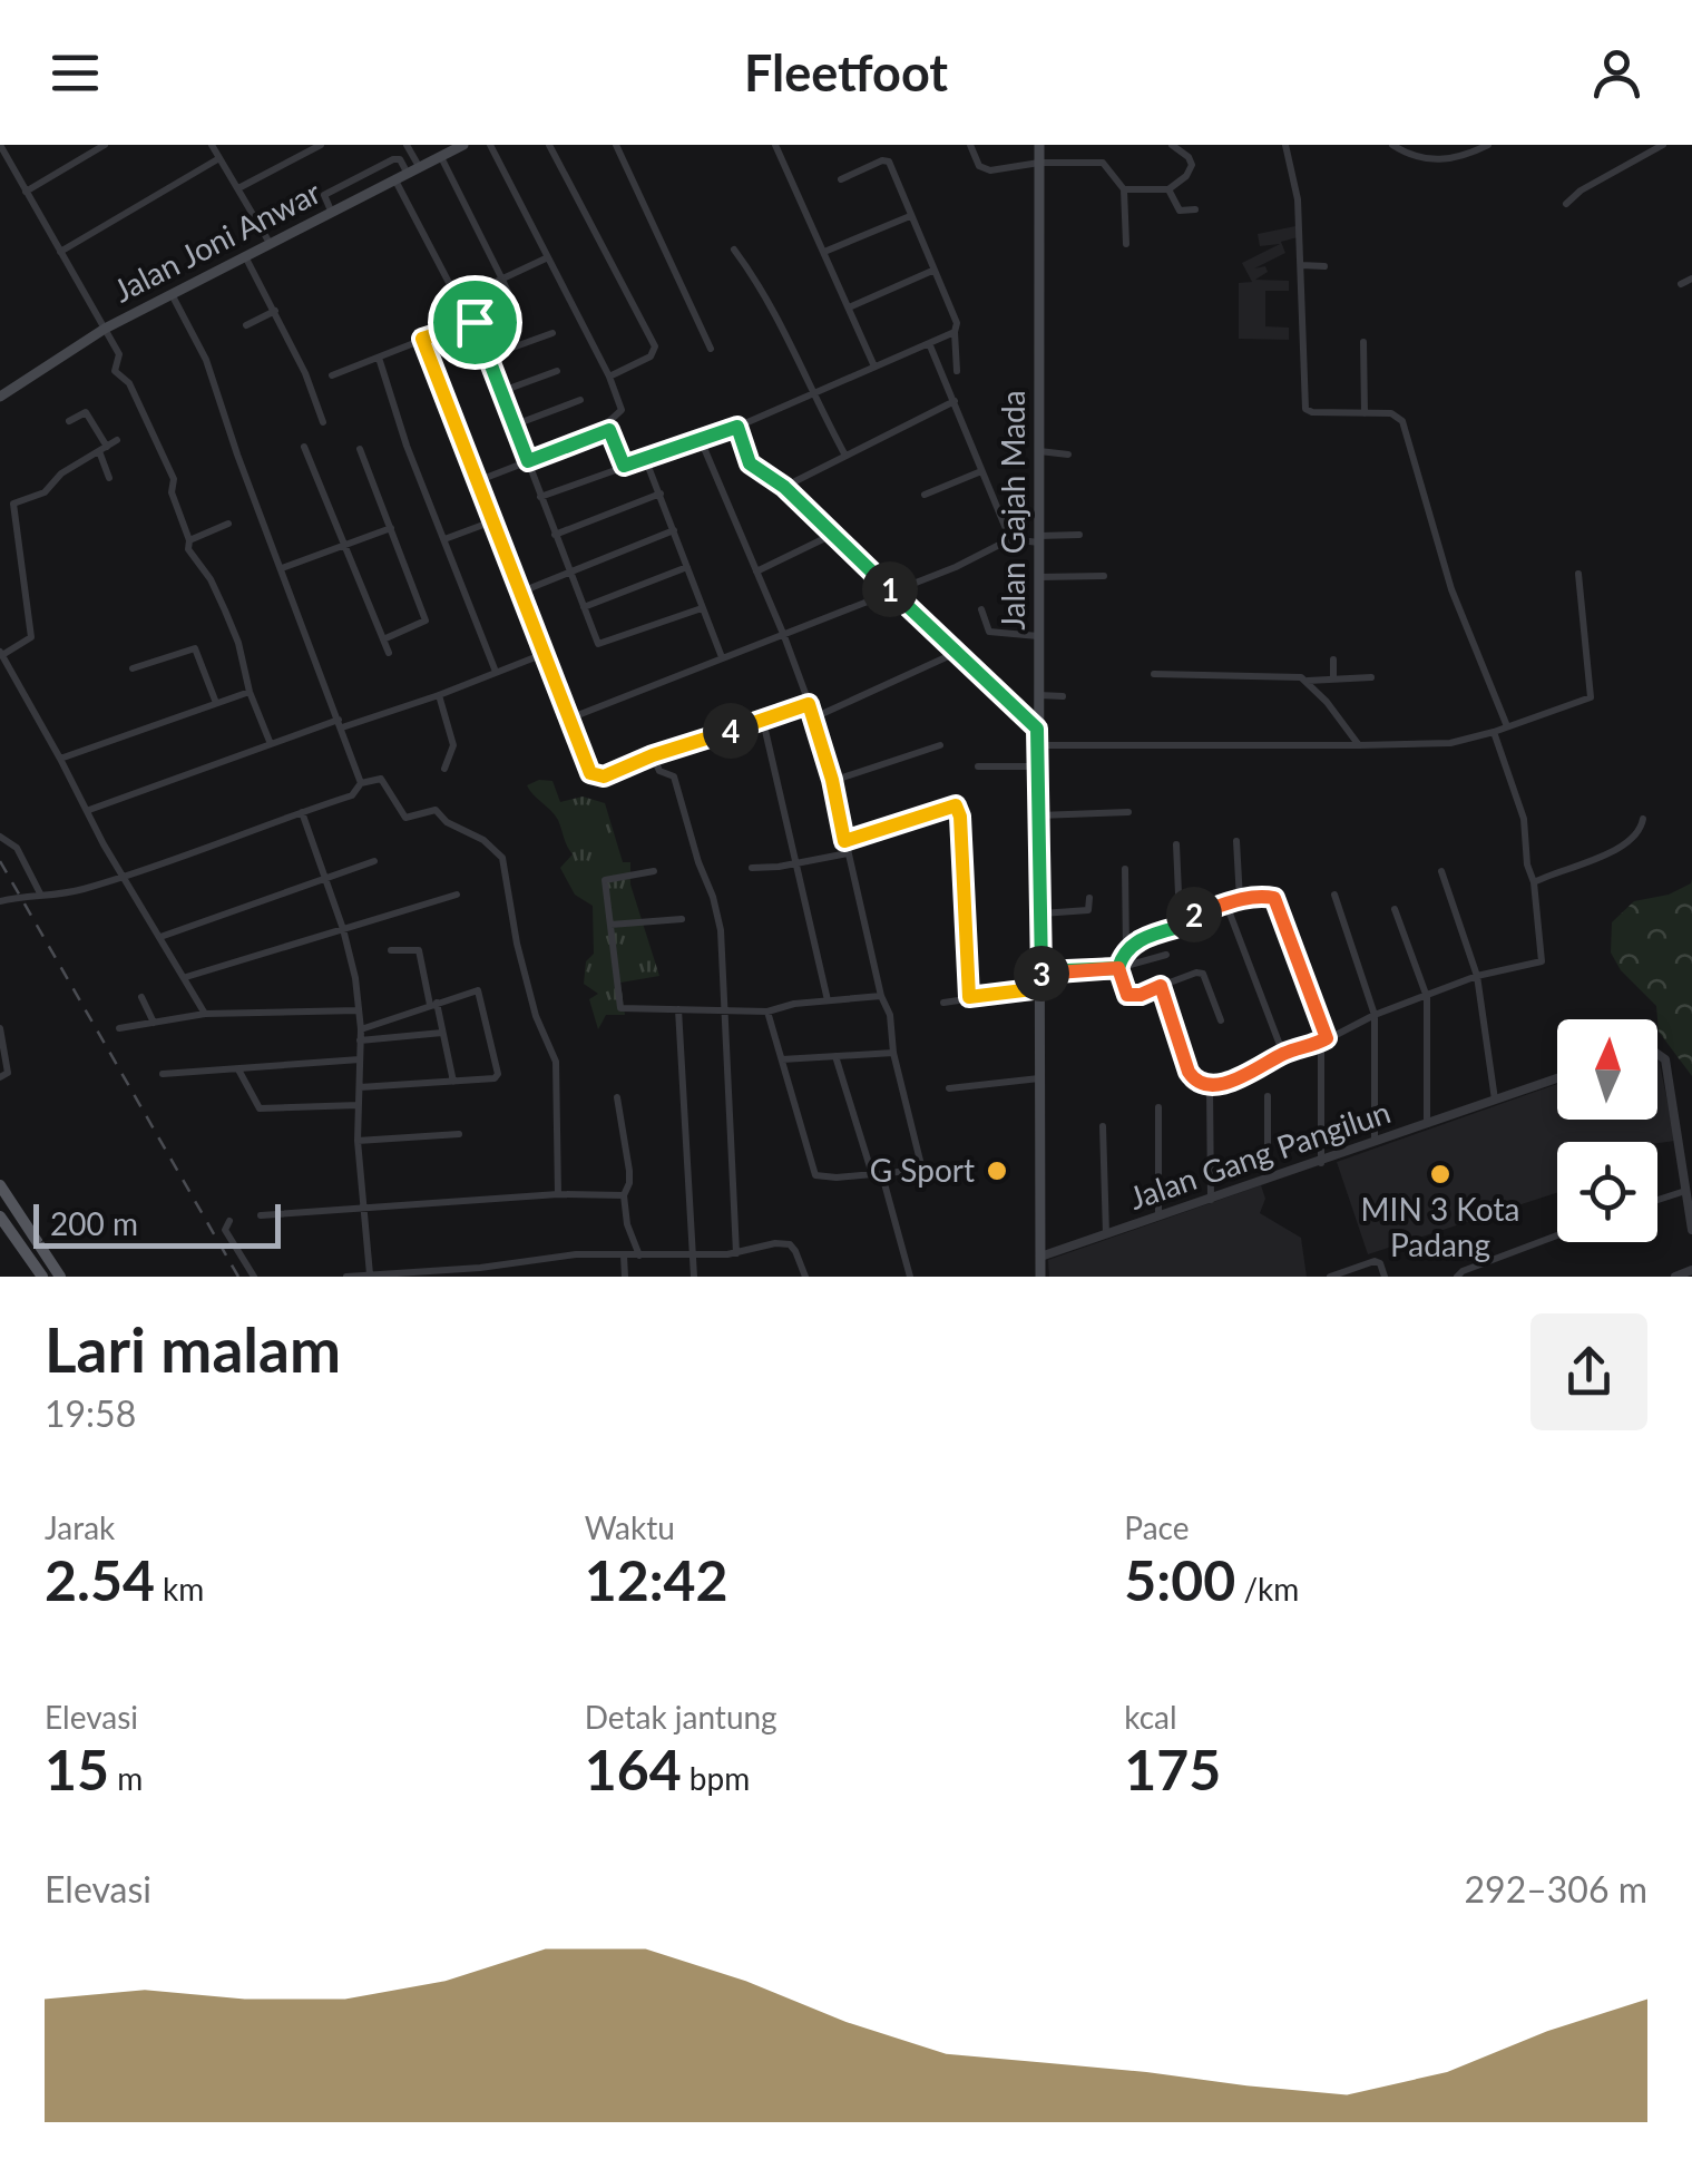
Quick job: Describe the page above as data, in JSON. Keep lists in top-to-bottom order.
{
  "streets": {
    "main road": ["Jalan Joni Anwar", "Jalan Gajah Mada"],
    "street": ["Jalan Gang Pangilun"]
  },
  "crossings": [
    ["Jalan Gajah Mada", "Jalan Gang Pangilun"]
  ],
  "places": ["G Sport", "MIN 3 Kota Padang"],
  "scale_bar": "200 m",
  "north": "top",
  "page": {
    "header": "Fleetfoot",
    "pins": [
      "1",
      "4",
      "2",
      "3"
    ],
    "scale": "200 m",
    "heading": ["Lari malam", "19:58"],
    "stats": [
      ["Jarak", "2.54 km"],
      ["Waktu", "12:42"],
      ["Pace", "5:00 /km"],
      ["Elevasi", "15 m"],
      ["Detak jantung", "164 bpm"],
      ["kcal", "175"]
    ],
    "chart": ["Elevasi", "292–306 m"]
  }
}
